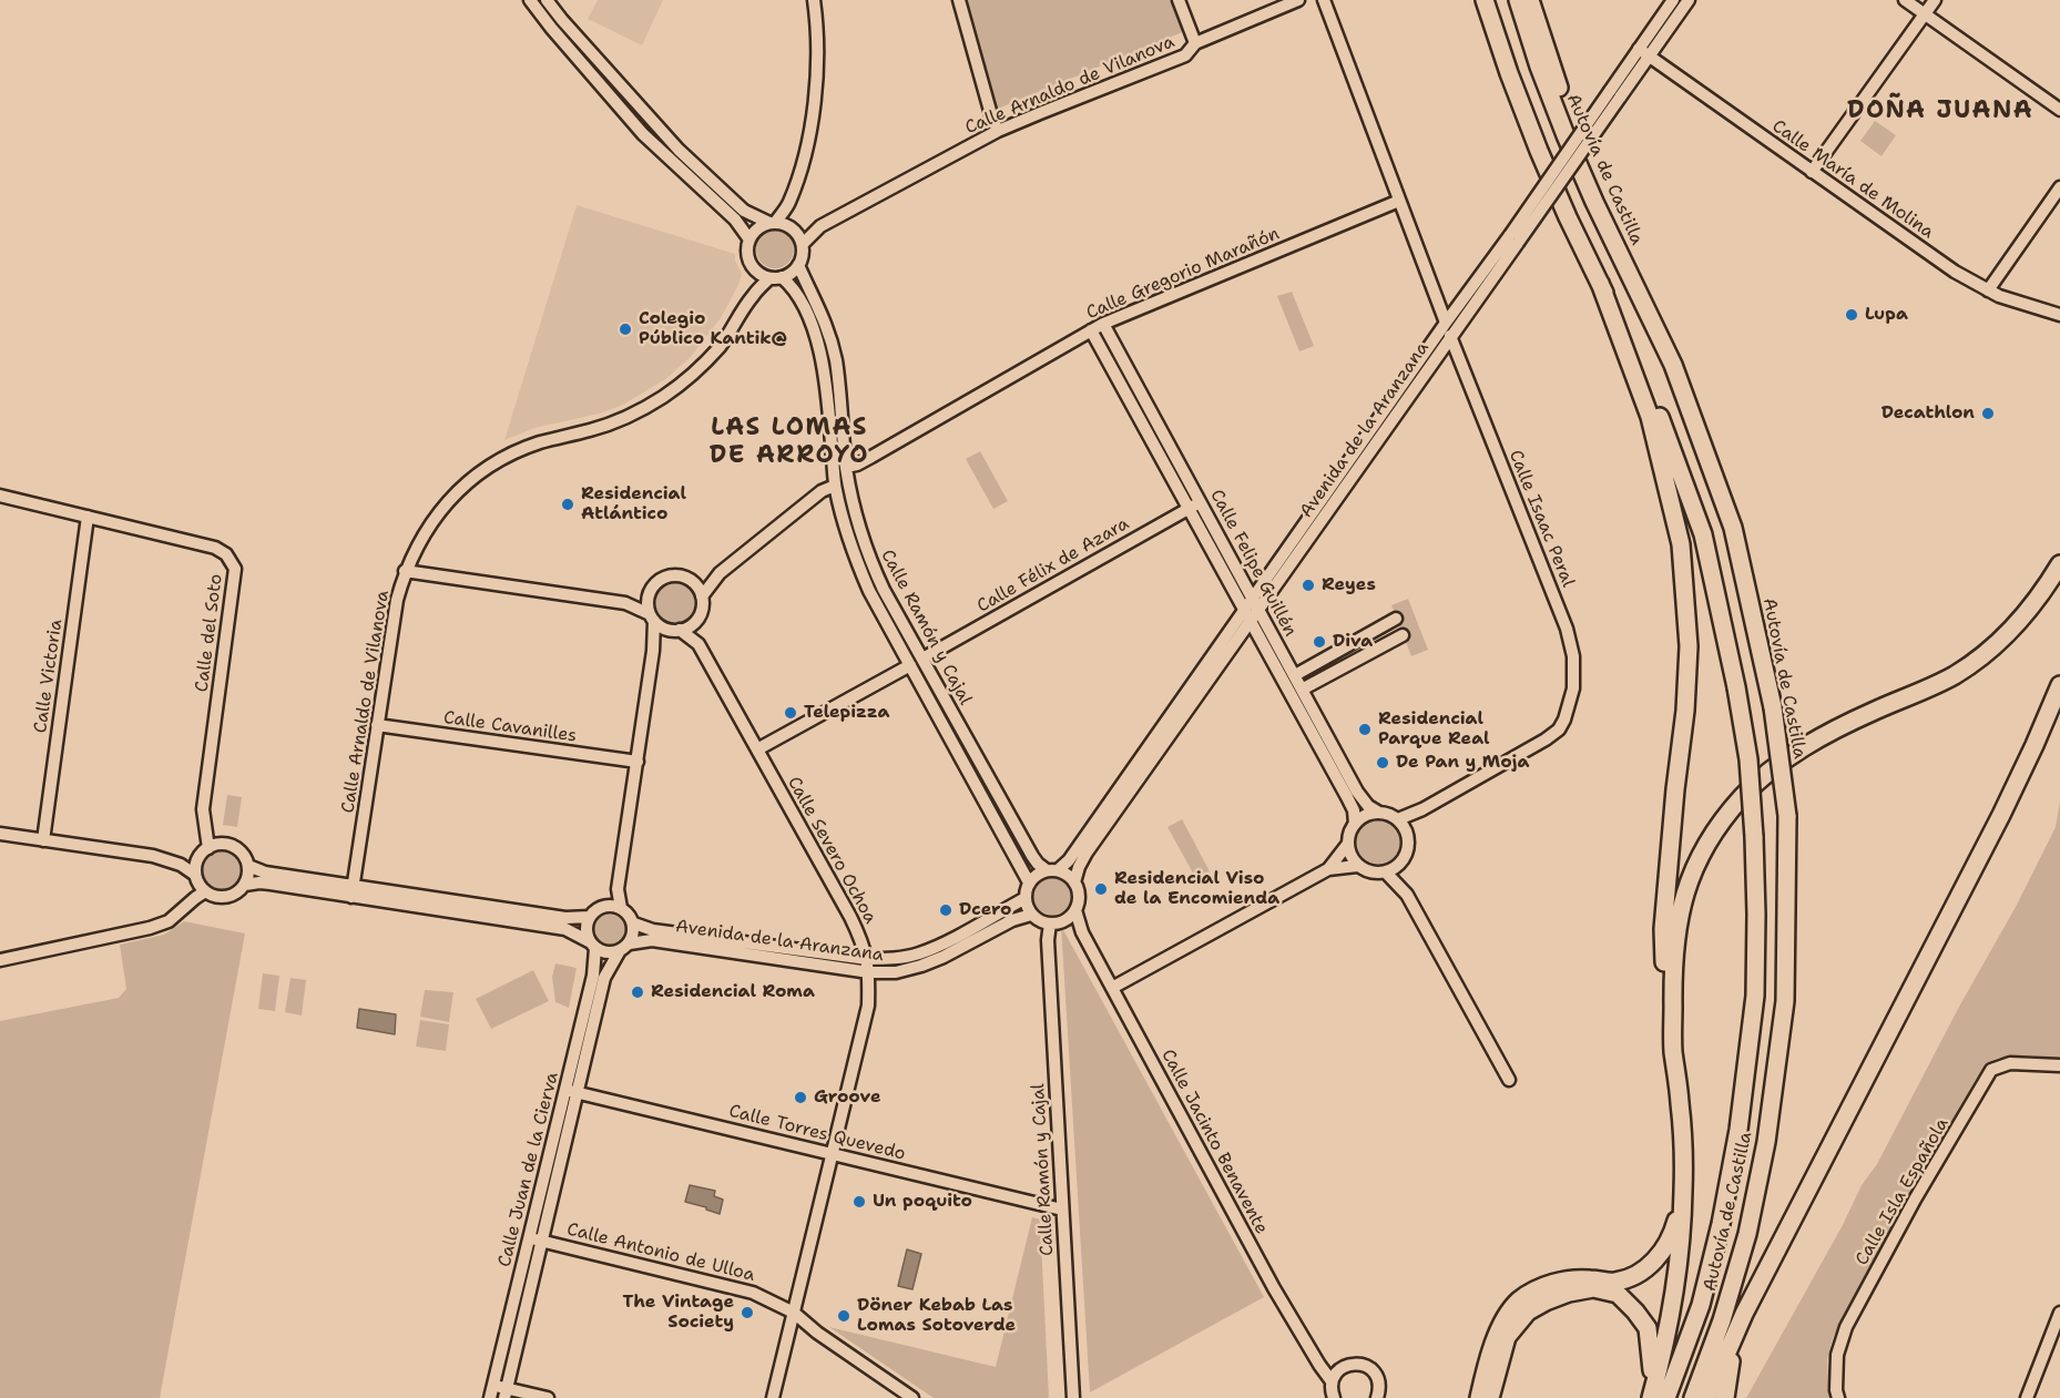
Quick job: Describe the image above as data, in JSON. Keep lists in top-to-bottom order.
{
  "streets": {
    "highway": ["Autovía de Castilla"],
    "street": [
      "Calle Arnaldo de Vilanova",
      "Calle María de Molina",
      "Calle Gregorio Marañón",
      "Avenida de la Aranzana",
      "Calle Isaac Peral",
      "Calle Felipe Guillén",
      "Calle Félix de Azara",
      "Calle Ramón y Cajal",
      "Calle del Soto",
      "Calle Victoria",
      "Calle Cavanilles",
      "Calle Severo Ochoa",
      "Calle Torres Quevedo",
      "Calle Jacinto Benavente",
      "Calle Juan de la Cierva",
      "Calle Isla Española",
      "Calle Antonio de Ulloa"
    ]
  },
  "crossings": [
    ["Calle Arnaldo de Vilanova", "Calle Ramón y Cajal"],
    ["Calle Arnaldo de Vilanova", "Calle Cavanilles"],
    ["Calle María de Molina", "Avenida de la Aranzana"],
    ["Calle Gregorio Marañón", "Calle Felipe Guillén"],
    ["Calle Gregorio Marañón", "Calle Ramón y Cajal"],
    ["Avenida de la Aranzana", "Calle Isaac Peral"],
    ["Avenida de la Aranzana", "Calle Felipe Guillén"],
    ["Avenida de la Aranzana", "Calle Ramón y Cajal"],
    ["Avenida de la Aranzana", "Calle Severo Ochoa"],
    ["Avenida de la Aranzana", "Calle Jacinto Benavente"],
    ["Avenida de la Aranzana", "Calle Juan de la Cierva"],
    ["Calle Felipe Guillén", "Calle Félix de Azara"],
    ["Calle Félix de Azara", "Calle Ramón y Cajal"],
    ["Calle Ramón y Cajal", "Calle Torres Quevedo"],
    ["Calle Ramón y Cajal", "Calle Jacinto Benavente"],
    ["Calle del Soto", "Calle Victoria"],
    ["Calle Severo Ochoa", "Calle Torres Quevedo"],
    ["Calle Severo Ochoa", "Calle Antonio de Ulloa"],
    ["Calle Torres Quevedo", "Calle Juan de la Cierva"],
    ["Calle Juan de la Cierva", "Calle Antonio de Ulloa"]
  ],
  "districts": ["DOÑA JUANA", "LAS LOMAS DE ARROYO"],
  "places": [
    "Lupa",
    "Colegio Público Kantik@",
    "Decathlon",
    "Residencial Atlántico",
    "Reyes",
    "Diva",
    "Telepizza",
    "Residencial Parque Real",
    "De Pan y Moja",
    "Residencial Viso de la Encomienda",
    "Dcero",
    "Residencial Roma",
    "Groove",
    "Un poquito",
    "The Vintage Society",
    "Döner Kebab Las Lomas Sotoverde"
  ]
}
